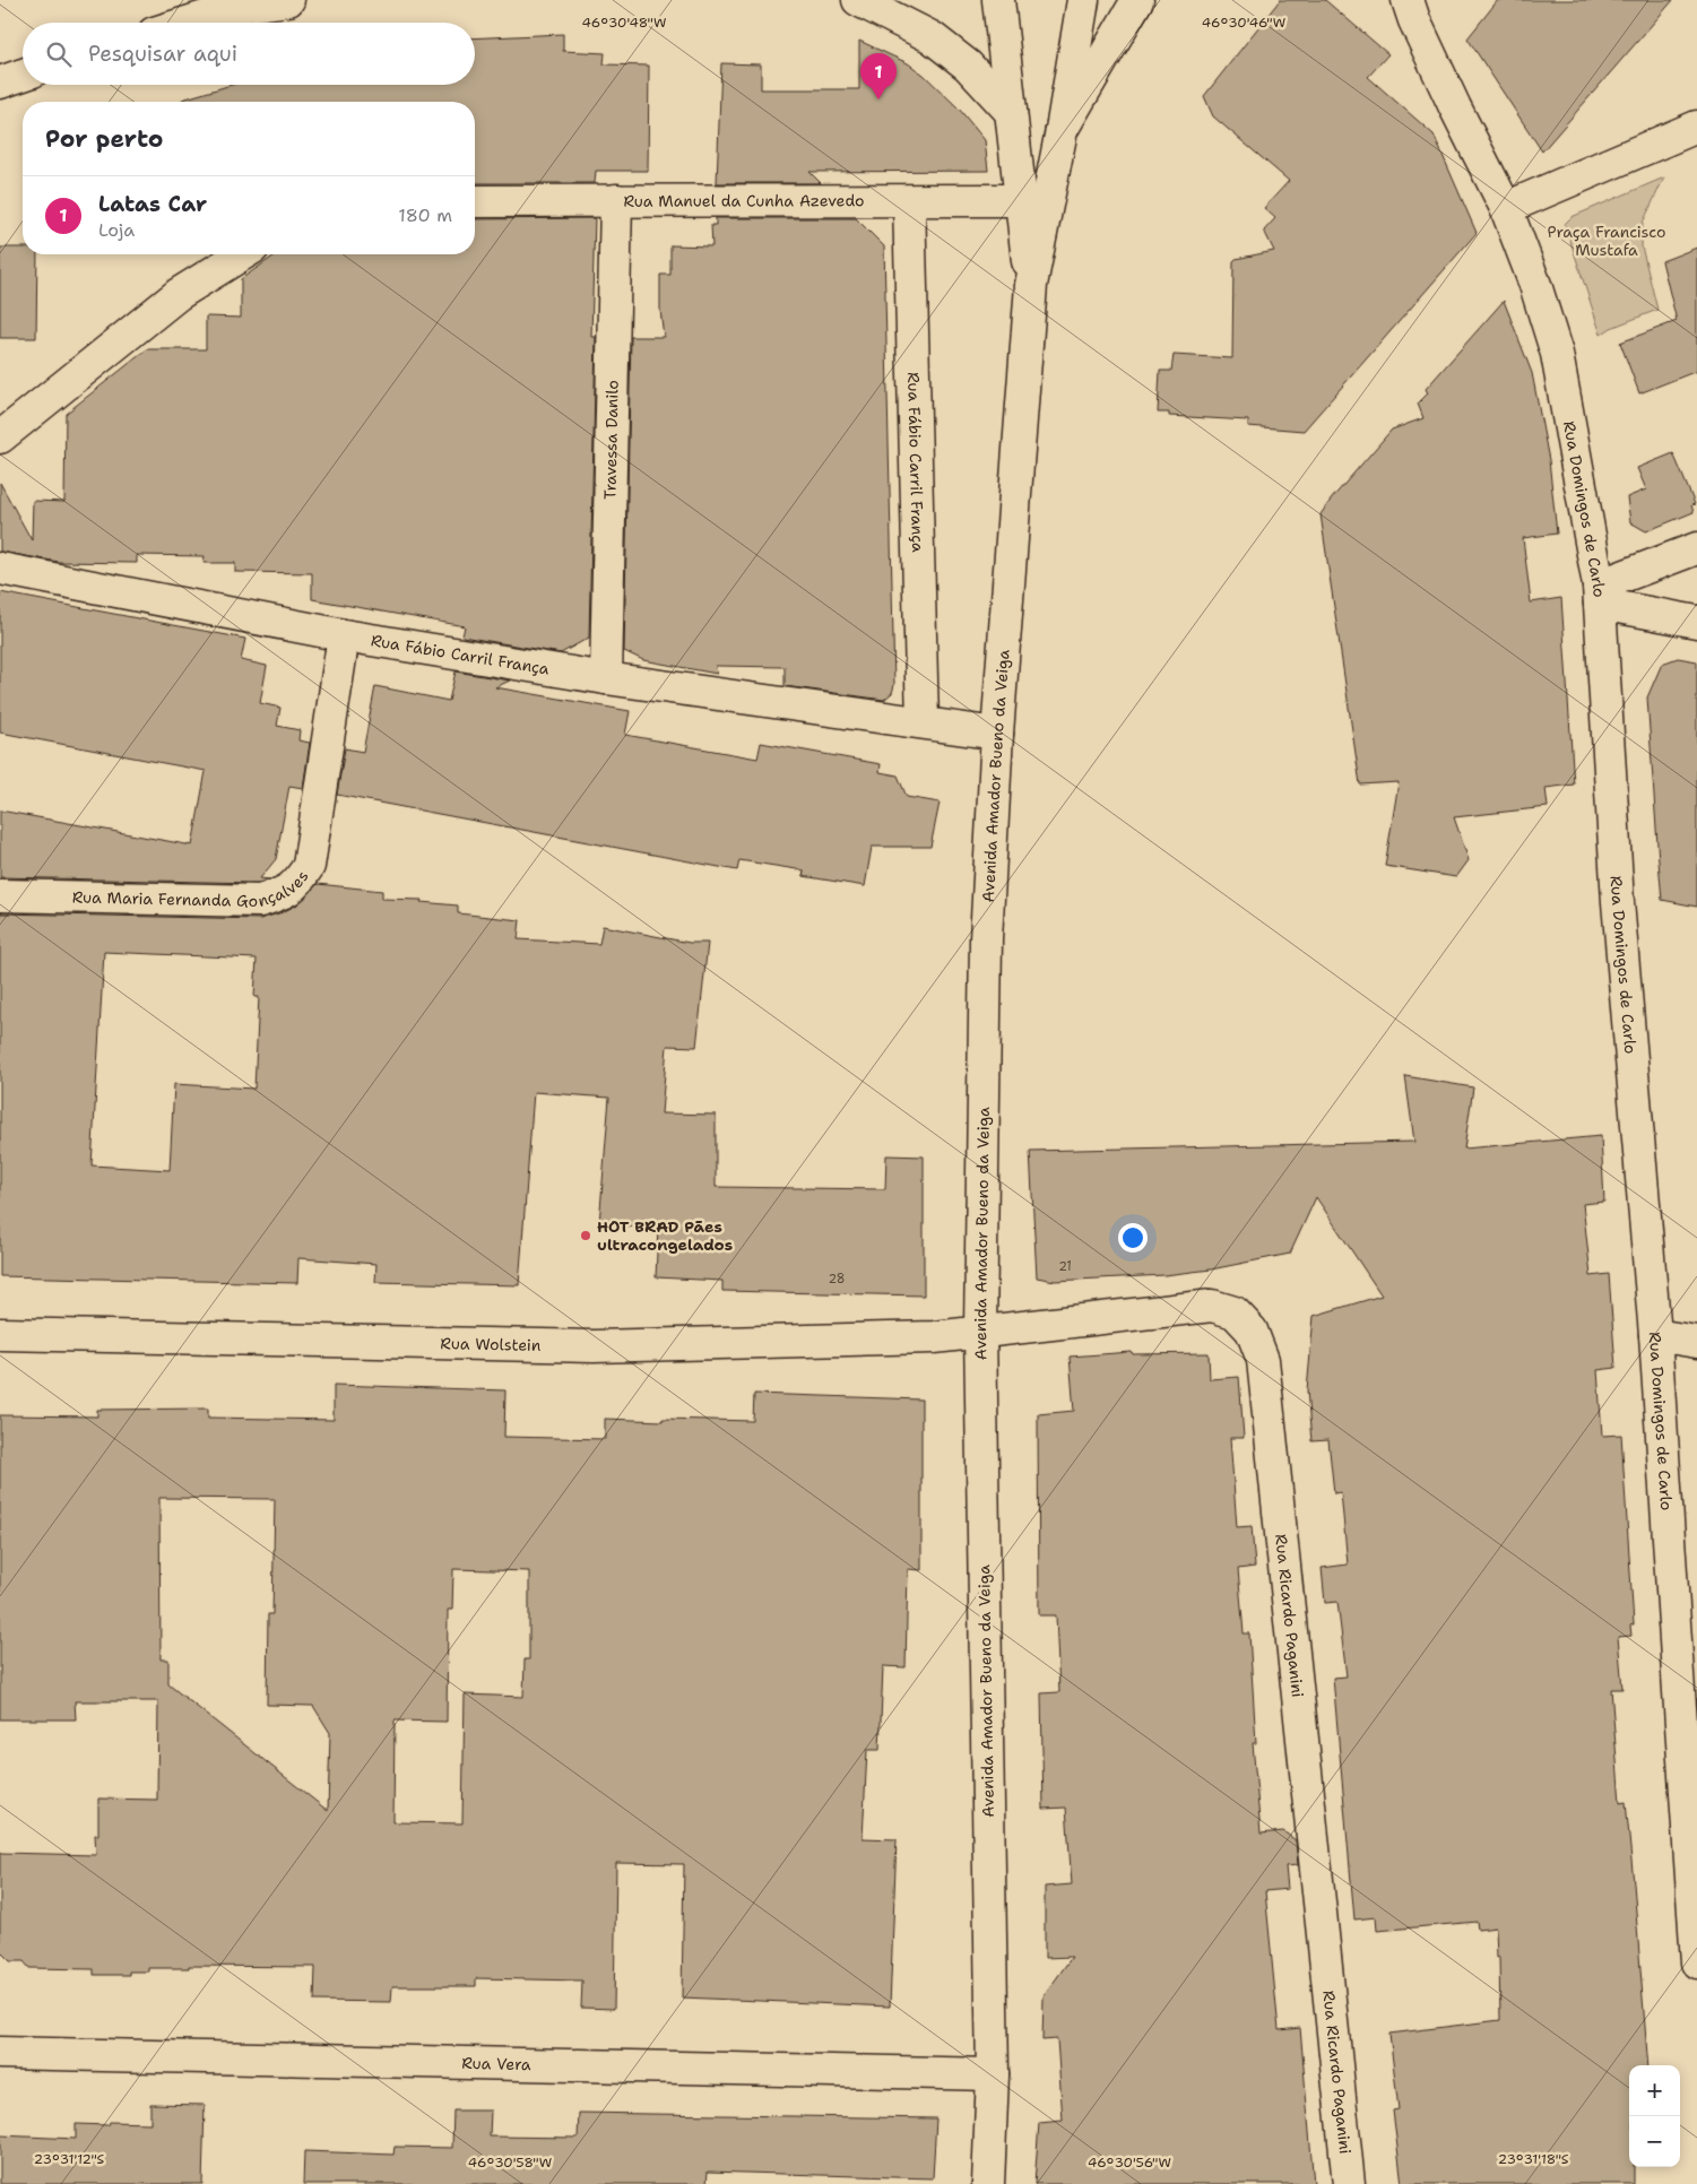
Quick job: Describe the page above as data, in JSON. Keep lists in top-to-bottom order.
{
  "streets": {
    "street": [
      "Rua Manuel da Cunha Azevedo",
      "Travessa Danilo",
      "Rua Fábio Carril França",
      "Rua Domingos de Carlo",
      "Avenida Amador Bueno da Veiga",
      "Rua Maria Fernanda Gonçalves",
      "Rua Wolstein",
      "Rua Ricardo Paganini",
      "Rua Vera"
    ]
  },
  "crossings": [
    ["Rua Manuel da Cunha Azevedo", "Travessa Danilo"],
    ["Rua Manuel da Cunha Azevedo", "Rua Fábio Carril França"],
    ["Rua Manuel da Cunha Azevedo", "Avenida Amador Bueno da Veiga"],
    ["Travessa Danilo", "Rua Fábio Carril França"],
    ["Rua Fábio Carril França", "Avenida Amador Bueno da Veiga"],
    ["Rua Fábio Carril França", "Rua Maria Fernanda Gonçalves"],
    ["Avenida Amador Bueno da Veiga", "Rua Wolstein"],
    ["Avenida Amador Bueno da Veiga", "Rua Ricardo Paganini"],
    ["Avenida Amador Bueno da Veiga", "Rua Vera"],
    ["Rua Wolstein", "Rua Ricardo Paganini"]
  ],
  "parks": ["Praça Francisco Mustafa"],
  "places": ["HOT BRAD Pães ultracongelados"],
  "house_numbers": ["21", "28"],
  "page": {
    "search": "Pesquisar aqui",
    "pins": "1",
    "heading": "Por perto",
    "list": [
      {
        "mark": "1",
        "name": "Latas Car",
        "note": "Loja",
        "value": "180 m"
      }
    ],
    "map_buttons": ["+", "−"]
  },
  "coordinates": [
    "46°30'48\"W",
    "46°30'46\"W",
    "23°31'12\"S",
    "23°31'18\"S",
    "46°30'58\"W",
    "46°30'56\"W"
  ]
}
